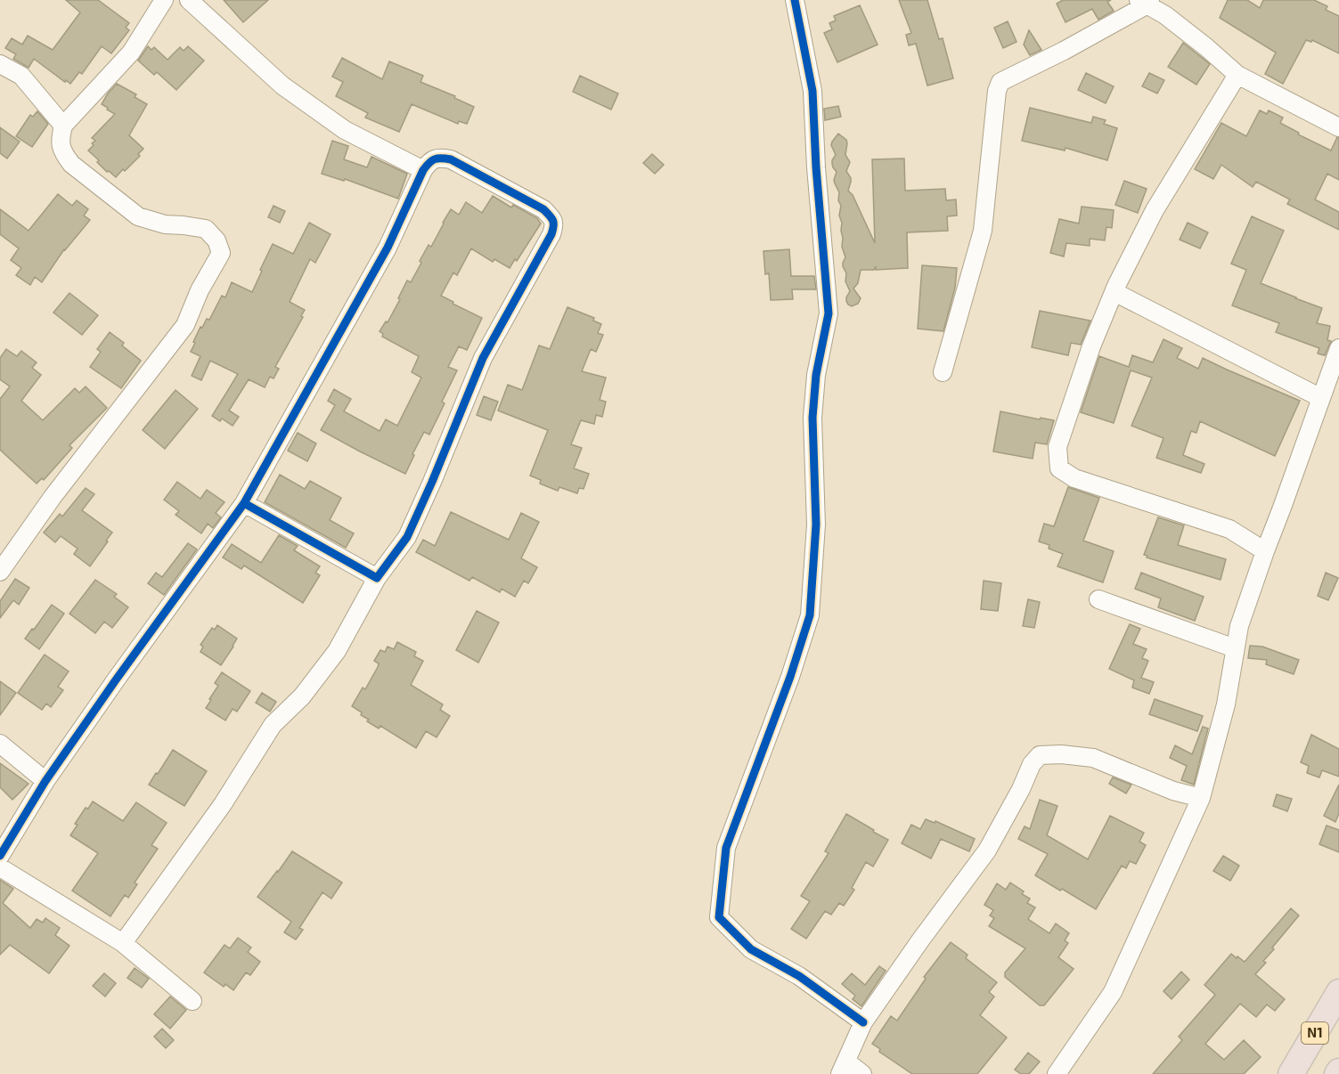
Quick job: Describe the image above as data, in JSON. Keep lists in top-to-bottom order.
{
  "streets": {
    "highway": ["N1"]
  }
}
